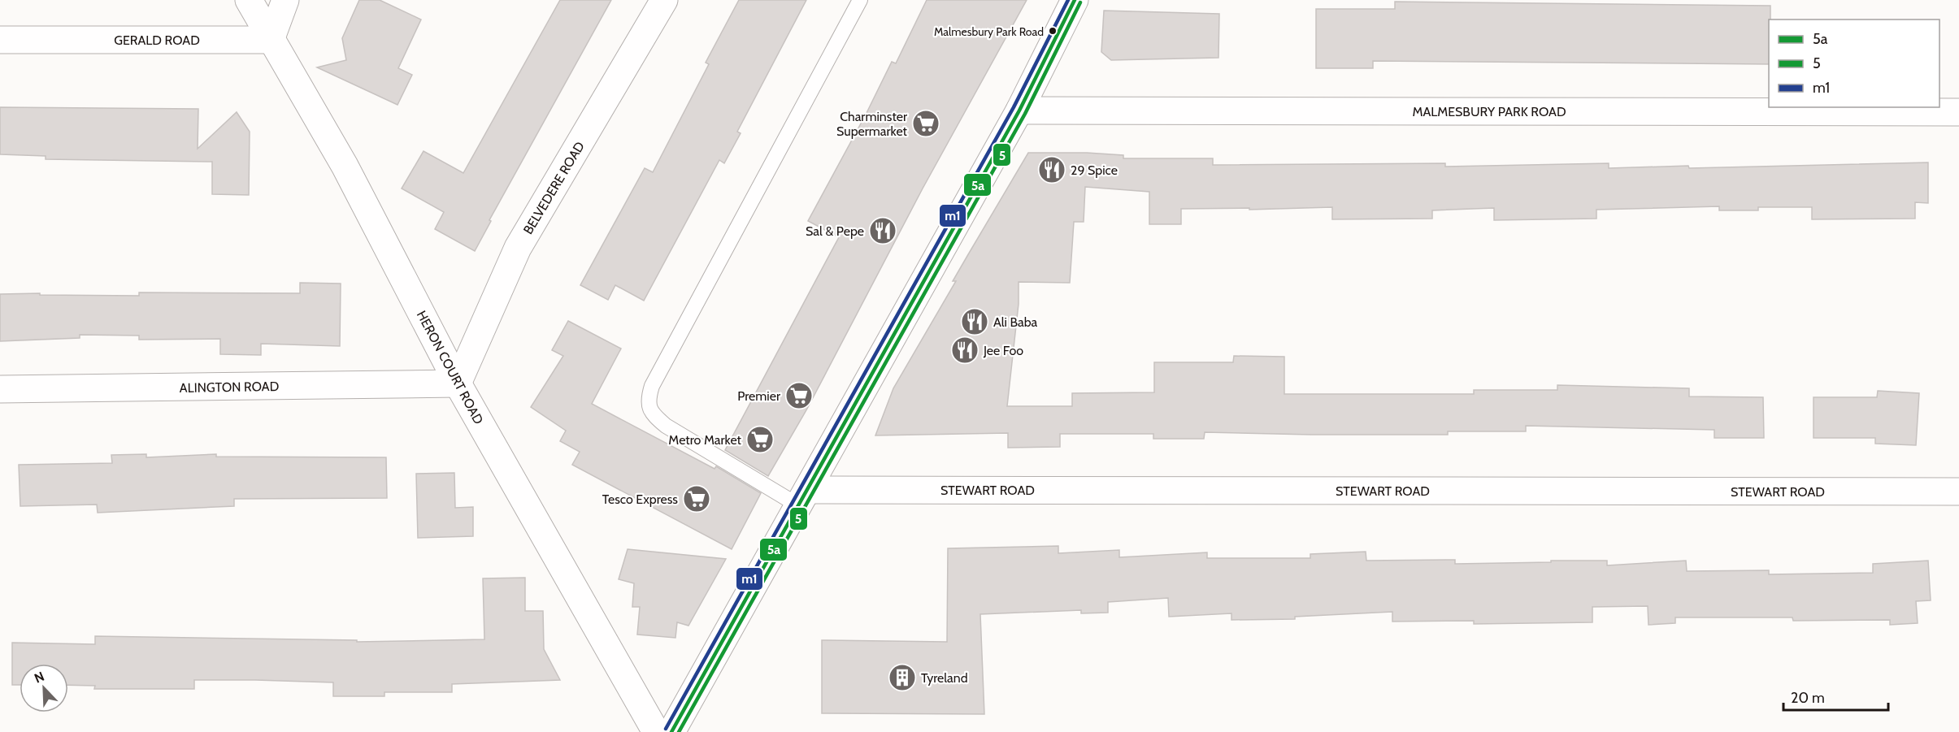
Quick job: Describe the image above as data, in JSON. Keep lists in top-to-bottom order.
{
  "streets": {
    "street": [
      "GERALD ROAD",
      "MALMESBURY PARK ROAD",
      "BELVEDERE ROAD",
      "HERON COURT ROAD",
      "ALINGTON ROAD",
      "STEWART ROAD"
    ]
  },
  "crossings": [
    ["GERALD ROAD", "HERON COURT ROAD"],
    ["BELVEDERE ROAD", "HERON COURT ROAD"],
    ["BELVEDERE ROAD", "ALINGTON ROAD"],
    ["HERON COURT ROAD", "ALINGTON ROAD"]
  ],
  "places": {
    "other": ["Malmesbury Park Road"],
    "supermarket": [
      "Charminster Supermarket",
      "Premier",
      "Metro Market",
      "Tesco Express"
    ],
    "restaurant": [
      "29 Spice",
      "Sal & Pepe",
      "Ali Baba",
      "Jee Foo"
    ],
    "building": ["Tyreland"]
  },
  "lines": ["transit line 5a", "transit line m1", "transit line 5"],
  "legend": ["5a", "5", "m1"],
  "scale_bar": "20 m",
  "north": "top left"
}
